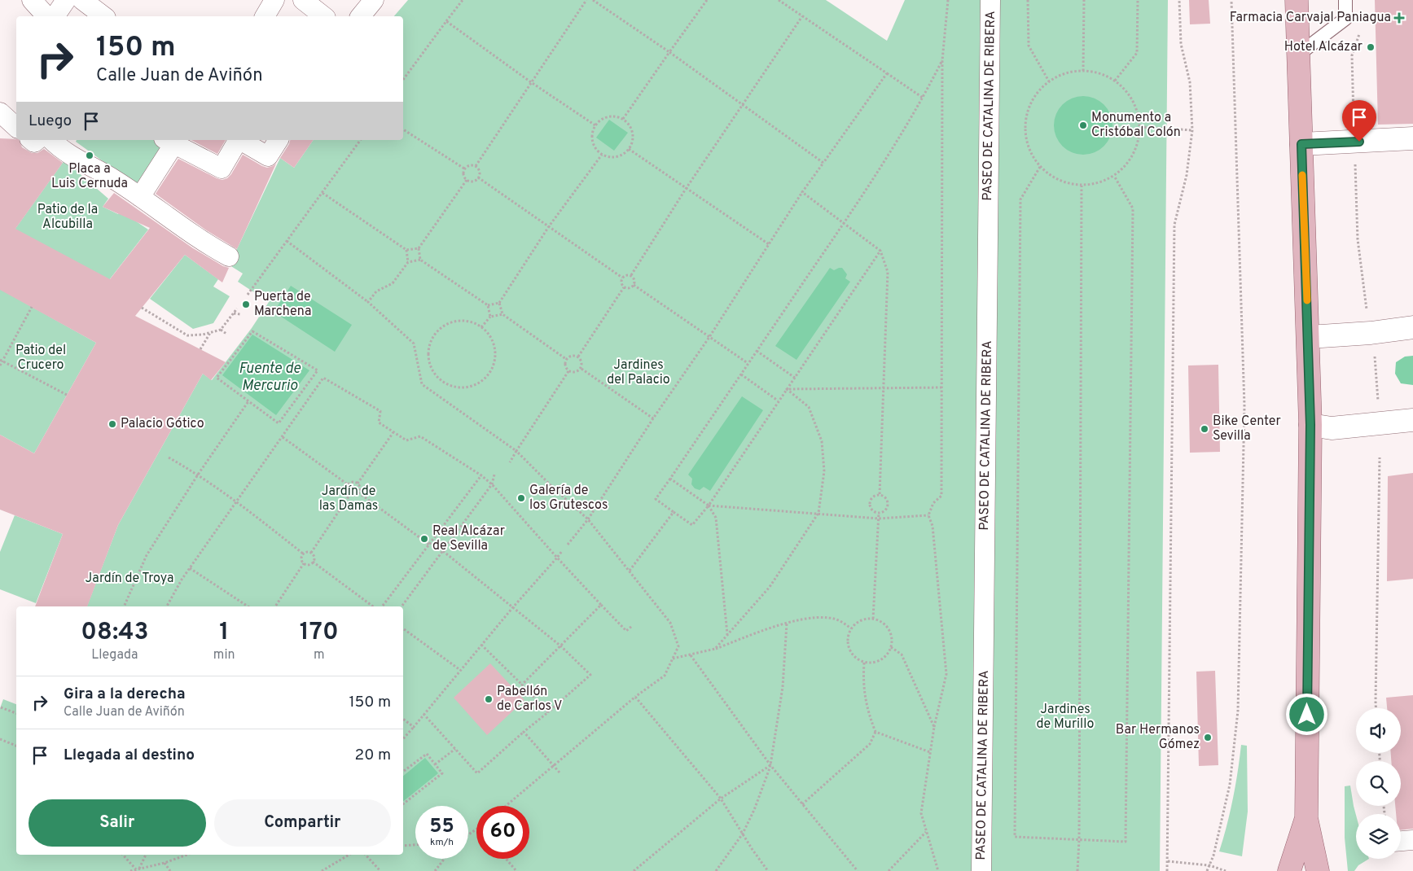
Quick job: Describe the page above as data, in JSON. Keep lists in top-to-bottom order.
{
  "streets": {
    "street": ["PASEO DE CATALINA DE RIBERA"]
  },
  "water": ["Fuente de Mercurio"],
  "parks": [
    "Patio de la Alcubilla",
    "Patio del Crucero",
    "Jardines del Palacio",
    "Jardín de las Damas",
    "Jardín de Troya",
    "Jardines de Murillo"
  ],
  "places": {
    "health": ["Farmacia Carvajal Paniagua"],
    "other": [
      "Hotel Alcázar",
      "Monumento a Cristóbal Colón",
      "Placa a Luis Cernuda",
      "Puerta de Marchena",
      "Palacio Gótico",
      "Bike Center Sevilla",
      "Galería de los Grutescos",
      "Real Alcázar de Sevilla",
      "Pabellón de Carlos V",
      "Bar Hermanos Gómez"
    ]
  },
  "page": {
    "turn": ["150 m", "Calle Juan de Aviñón"],
    "then": "Luego",
    "eta": [
      "08:43",
      "Llegada",
      "1",
      "min",
      "170",
      "m"
    ],
    "list": [
      {
        "name": "Gira a la derecha",
        "note": "Calle Juan de Aviñón",
        "value": "150 m"
      },
      {
        "name": "Llegada al destino",
        "value": "20 m"
      }
    ],
    "buttons": ["Salir", "Compartir"],
    "speed": "55 km/h",
    "limit": "60"
  }
}
